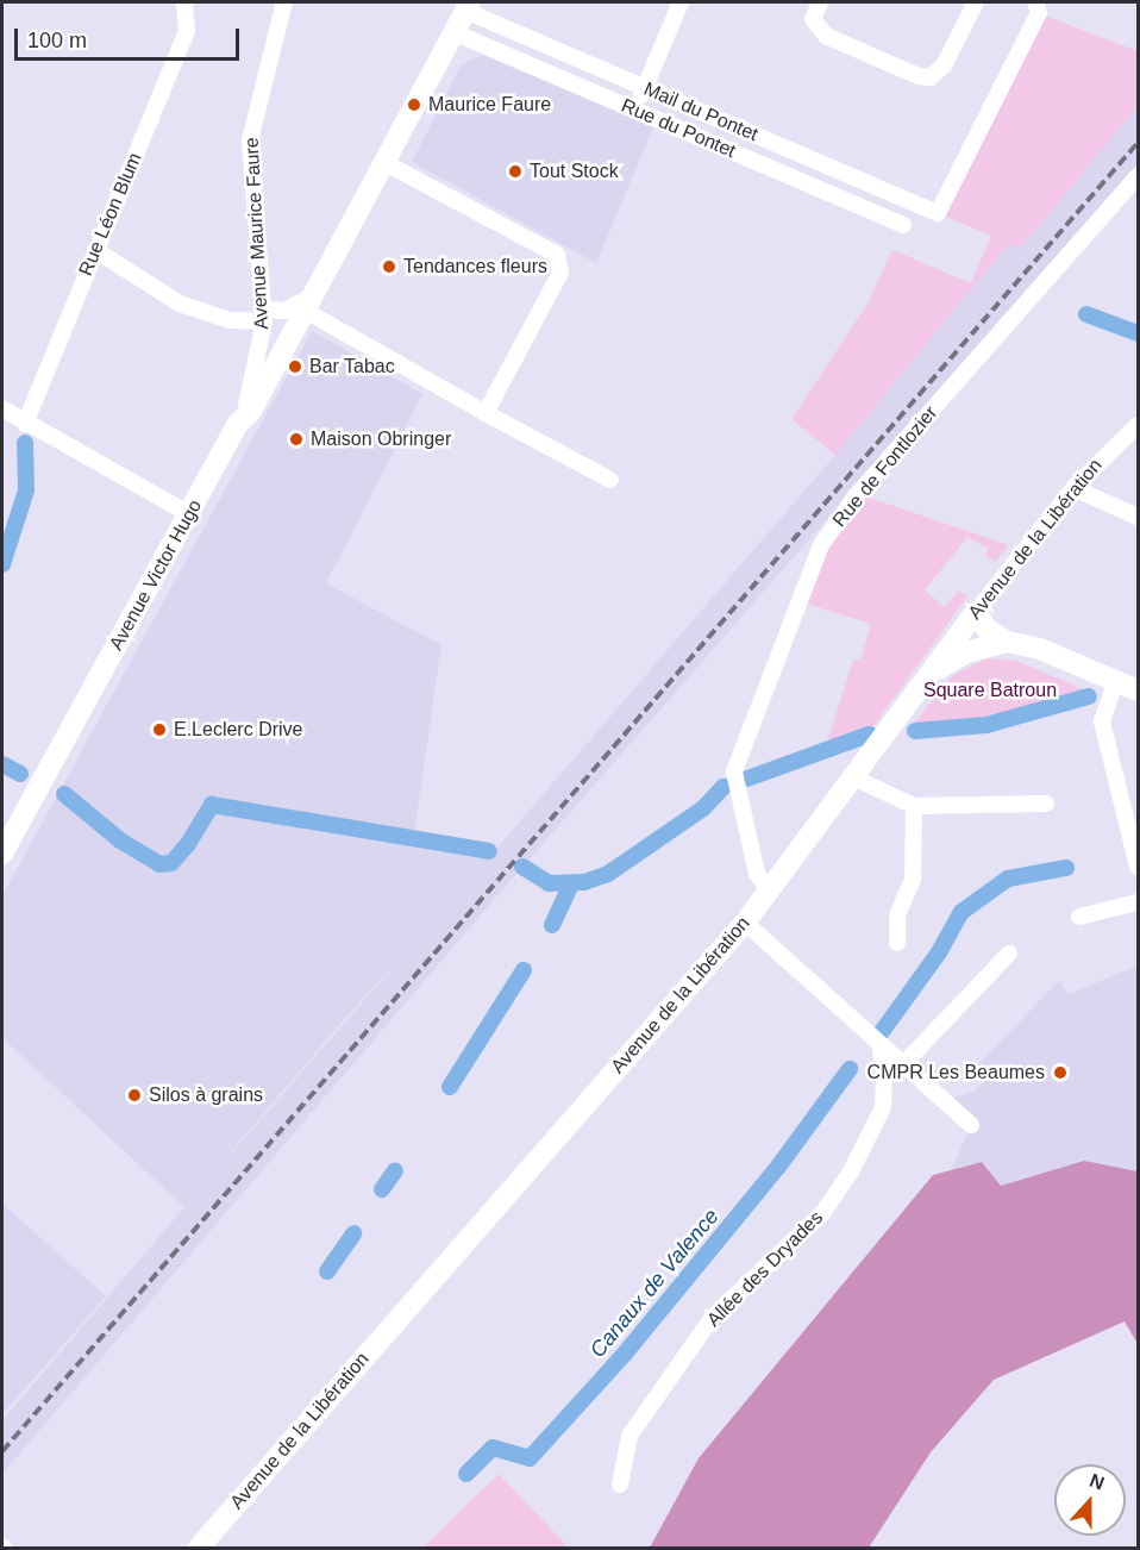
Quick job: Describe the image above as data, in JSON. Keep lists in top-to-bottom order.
{
  "streets": {
    "main road": ["Avenue de la Libération", "Avenue Victor Hugo"],
    "street": [
      "Mail du Pontet",
      "Rue du Pontet",
      "Rue Léon Blum",
      "Avenue Maurice Faure",
      "Rue de Fontlozier",
      "Allée des Dryades"
    ]
  },
  "crossings": [
    ["Mail du Pontet", "Avenue Victor Hugo"],
    ["Rue du Pontet", "Avenue Victor Hugo"],
    ["Avenue Maurice Faure", "Avenue Victor Hugo"],
    ["Rue de Fontlozier", "Avenue de la Libération"]
  ],
  "water": ["Canaux de Valence"],
  "parks": ["Square Batroun"],
  "places": [
    "Maurice Faure",
    "Tout Stock",
    "Tendances fleurs",
    "Bar Tabac",
    "Maison Obringer",
    "E.Leclerc Drive",
    "CMPR Les Beaumes",
    "Silos à grains"
  ],
  "scale_bar": "100 m",
  "north": "top"
}
